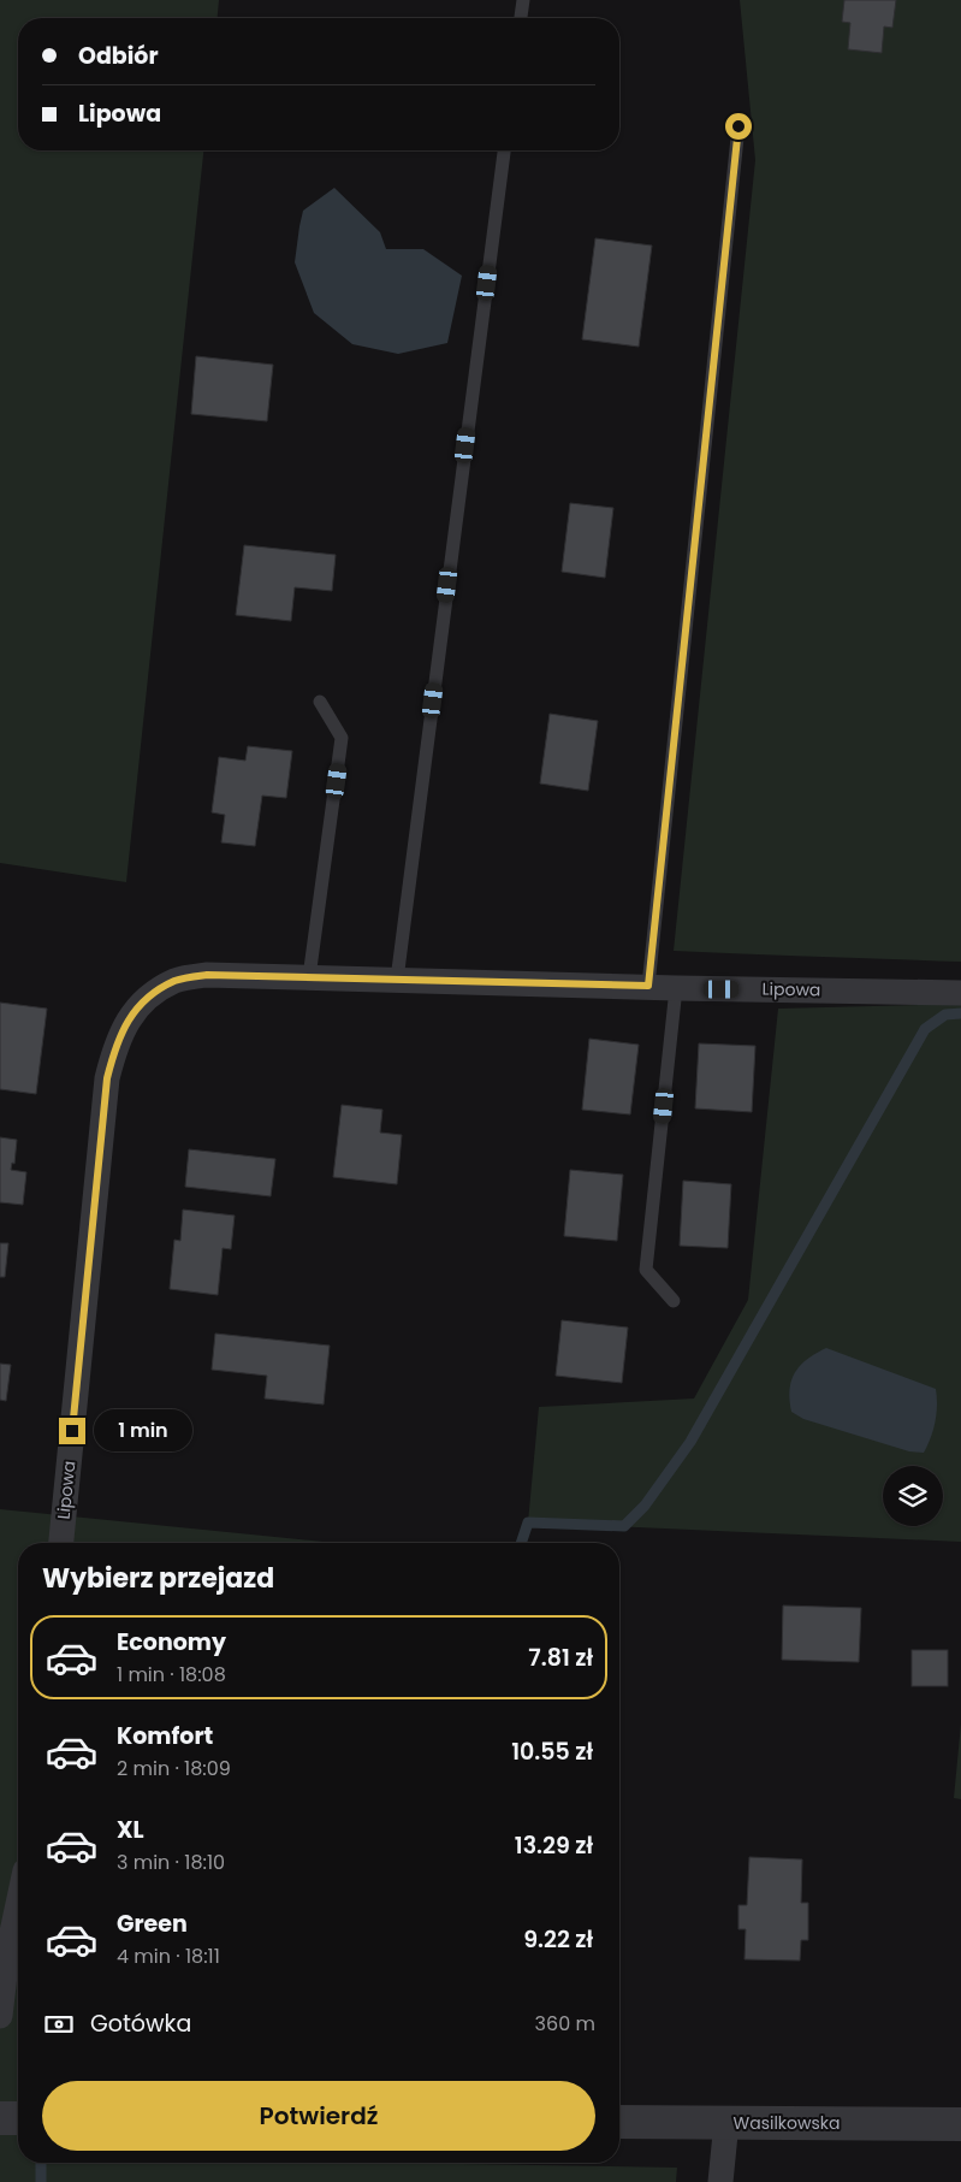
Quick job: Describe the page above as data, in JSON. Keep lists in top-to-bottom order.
{
  "streets": {
    "street": ["Lipowa", "Wasilkowska"]
  },
  "page": {
    "banner": ["Odbiór", "Lipowa"],
    "bubble": "1 min",
    "heading": "Wybierz przejazd",
    "list": [
      {
        "name": "Economy",
        "note": "1 min · 18:08",
        "value": "7.81 zł"
      },
      {
        "name": "Komfort",
        "note": "2 min · 18:09",
        "value": "10.55 zł"
      },
      {
        "name": "XL",
        "note": "3 min · 18:10",
        "value": "13.29 zł"
      },
      {
        "name": "Green",
        "note": "4 min · 18:11",
        "value": "9.22 zł"
      }
    ],
    "pay": ["Gotówka", "360 m"],
    "buttons": "Potwierdź"
  }
}
